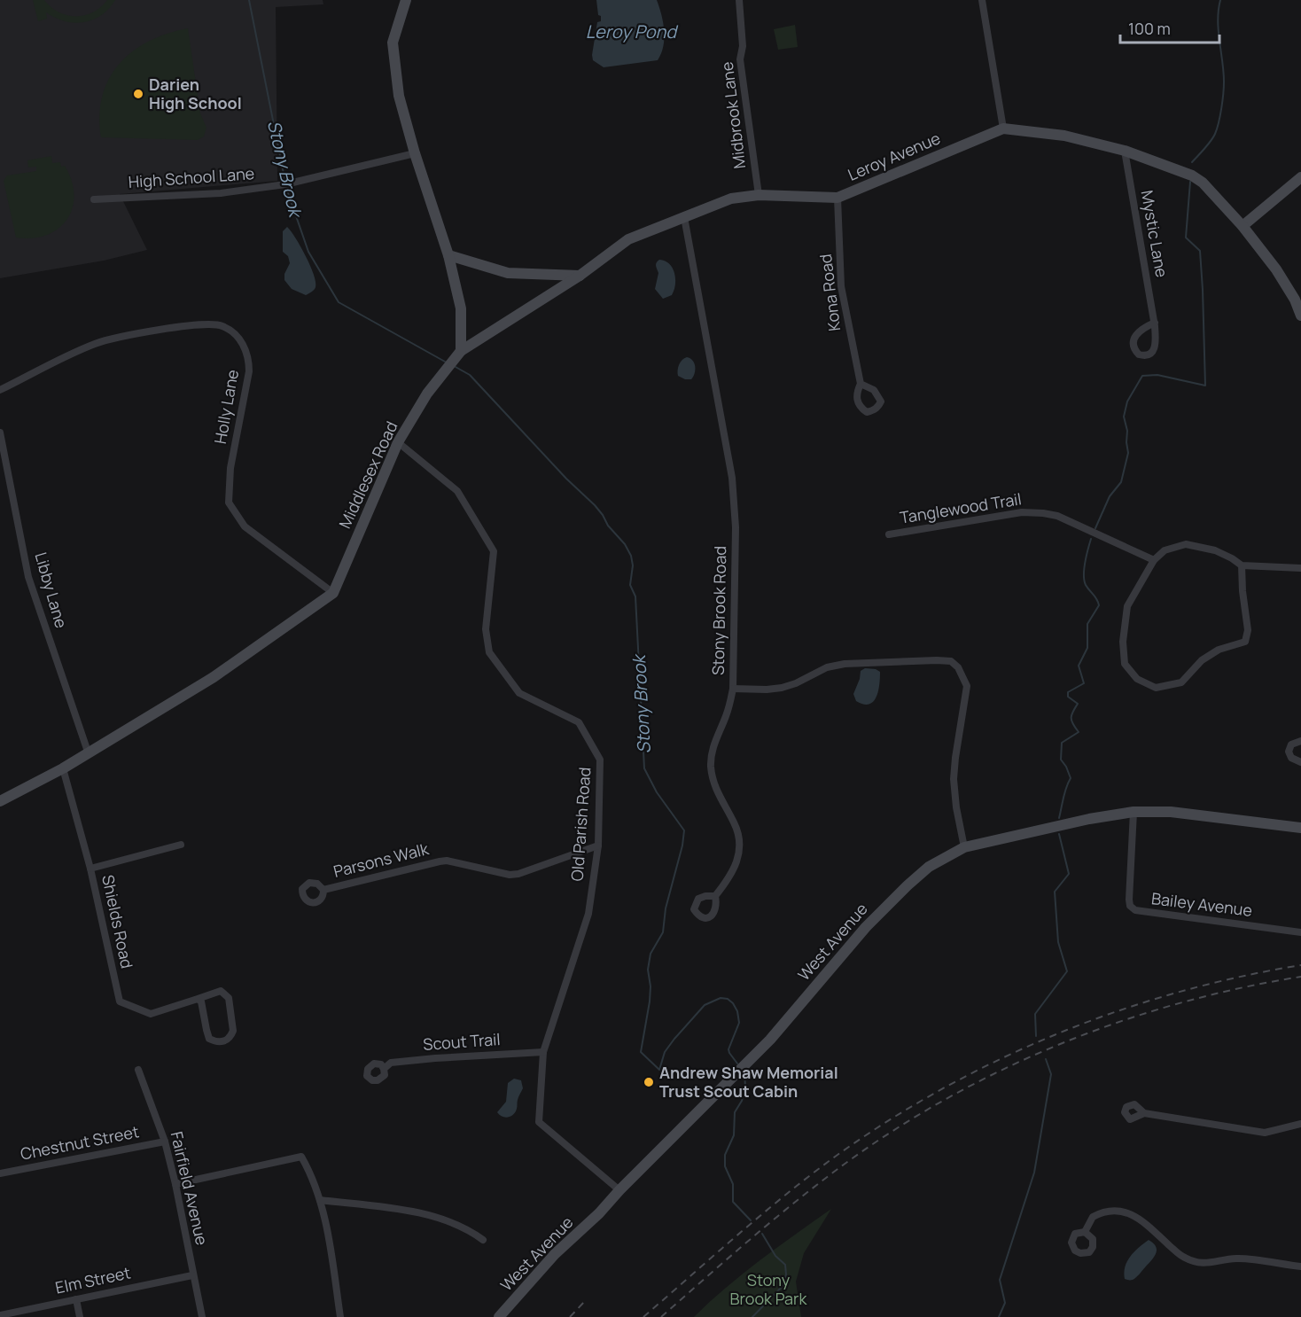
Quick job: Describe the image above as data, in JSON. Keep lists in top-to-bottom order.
{
  "streets": {
    "main road": ["Leroy Avenue", "Middlesex Road", "West Avenue"],
    "street": [
      "Midbrook Lane",
      "High School Lane",
      "Mystic Lane",
      "Kona Road",
      "Holly Lane",
      "Tanglewood Trail",
      "Libby Lane",
      "Stony Brook Road",
      "Old Parish Road",
      "Parsons Walk",
      "Bailey Avenue",
      "Shields Road",
      "Scout Trail",
      "Chestnut Street",
      "Fairfield Avenue",
      "Elm Street"
    ]
  },
  "crossings": [
    ["Midbrook Lane", "Leroy Avenue"],
    ["Leroy Avenue", "Mystic Lane"],
    ["Leroy Avenue", "Kona Road"],
    ["Leroy Avenue", "Middlesex Road"],
    ["Leroy Avenue", "Stony Brook Road"],
    ["Holly Lane", "Middlesex Road"],
    ["Middlesex Road", "Old Parish Road"],
    ["Stony Brook Road", "West Avenue"],
    ["Old Parish Road", "Parsons Walk"],
    ["Old Parish Road", "West Avenue"],
    ["Old Parish Road", "Scout Trail"],
    ["Bailey Avenue", "West Avenue"],
    ["Chestnut Street", "Fairfield Avenue"],
    ["Fairfield Avenue", "Elm Street"]
  ],
  "water": ["Leroy Pond", "Stony Brook"],
  "parks": ["Stony Brook Park"],
  "places": ["Darien High School", "Andrew Shaw Memorial Trust Scout Cabin"],
  "scale_bar": "100 m"
}
